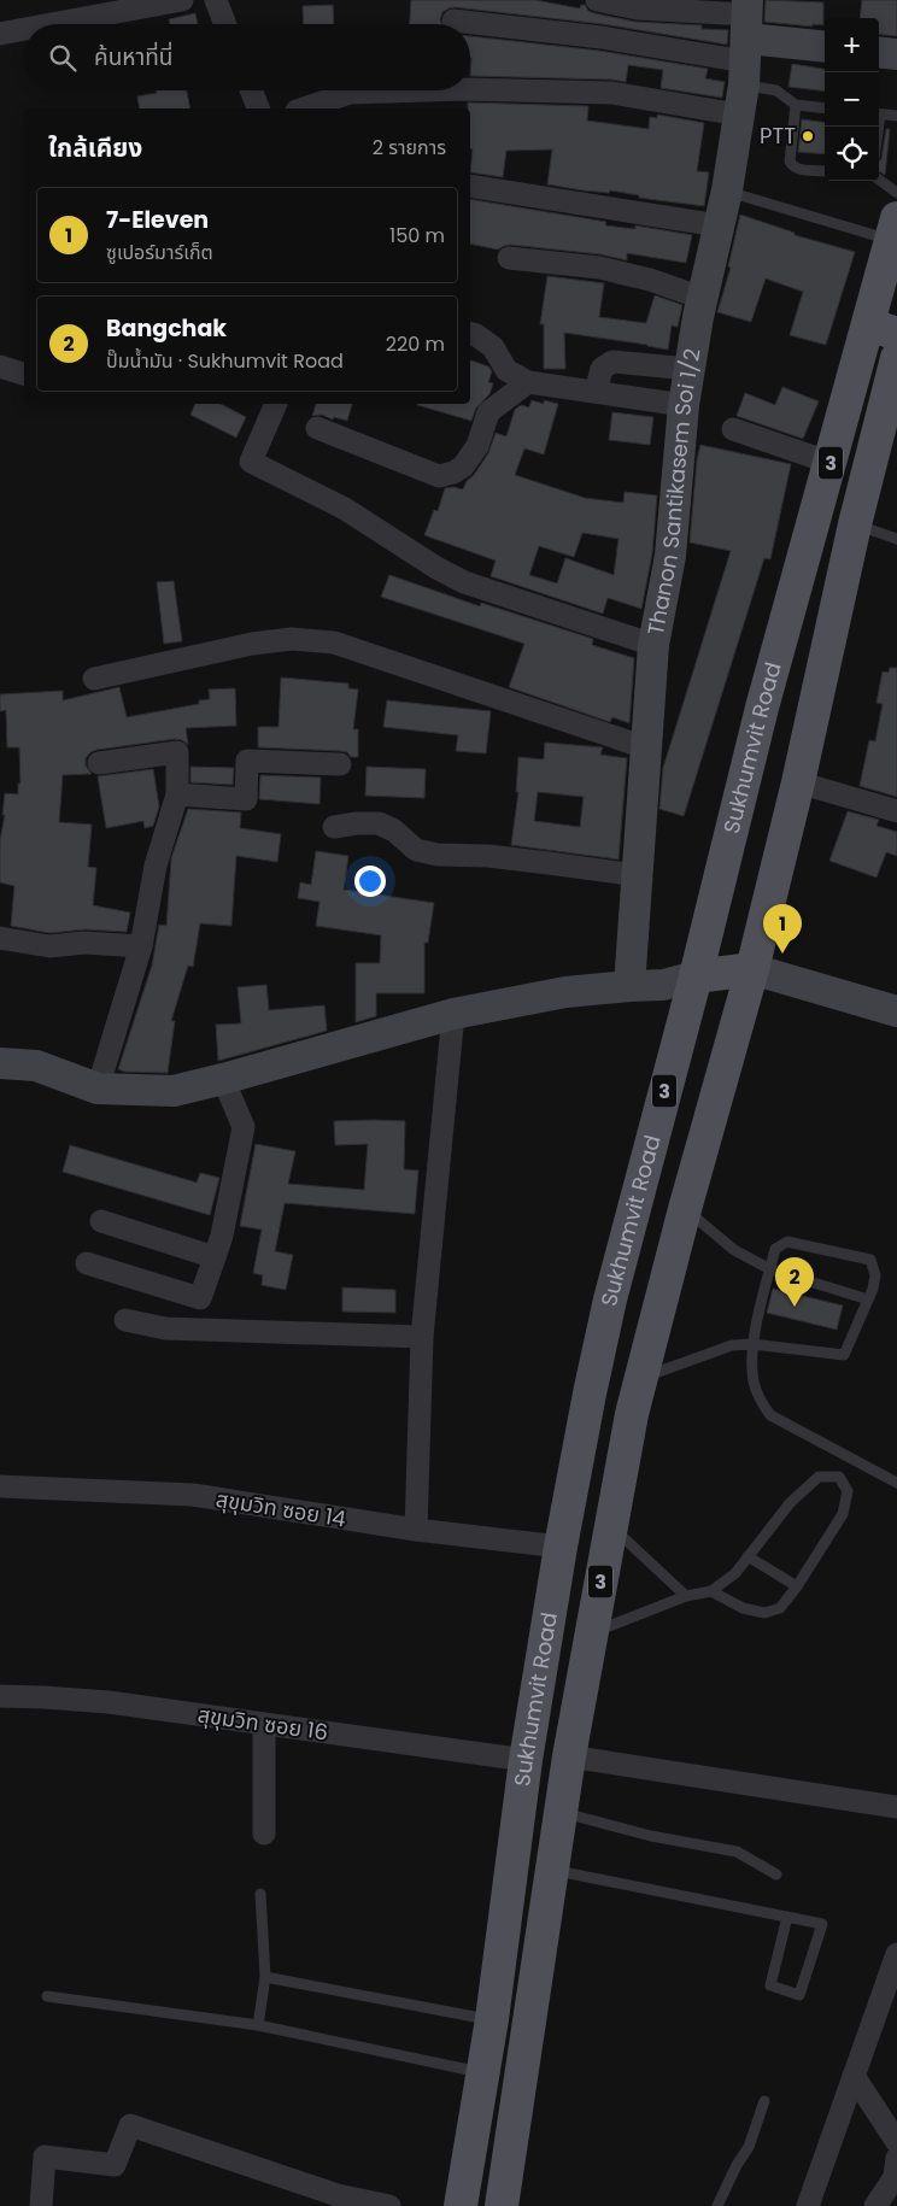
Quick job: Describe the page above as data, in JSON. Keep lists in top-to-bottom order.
{
  "streets": {
    "main road": ["3", "Sukhumvit Road"],
    "street": ["Thanon Santikasem Soi 1/2", "สุขุมวิท ซอย 14", "สุขุมวิท ซอย 16"]
  },
  "crossings": [
    ["Sukhumvit Road", "สุขุมวิท ซอย 14"],
    ["Sukhumvit Road", "สุขุมวิท ซอย 16"]
  ],
  "places": ["PTT"],
  "page": {
    "map_buttons": ["+", "−"],
    "search": "ค้นหาที่นี่",
    "heading": ["ใกล้เคียง", "2 รายการ"],
    "list": [
      {
        "mark": "1",
        "name": "7-Eleven",
        "note": "ซูเปอร์มาร์เก็ต",
        "value": "150 m"
      },
      {
        "mark": "2",
        "name": "Bangchak",
        "note": "ปั๊มน้ำมัน · Sukhumvit Road",
        "value": "220 m"
      }
    ],
    "pins": ["1", "2"]
  }
}
